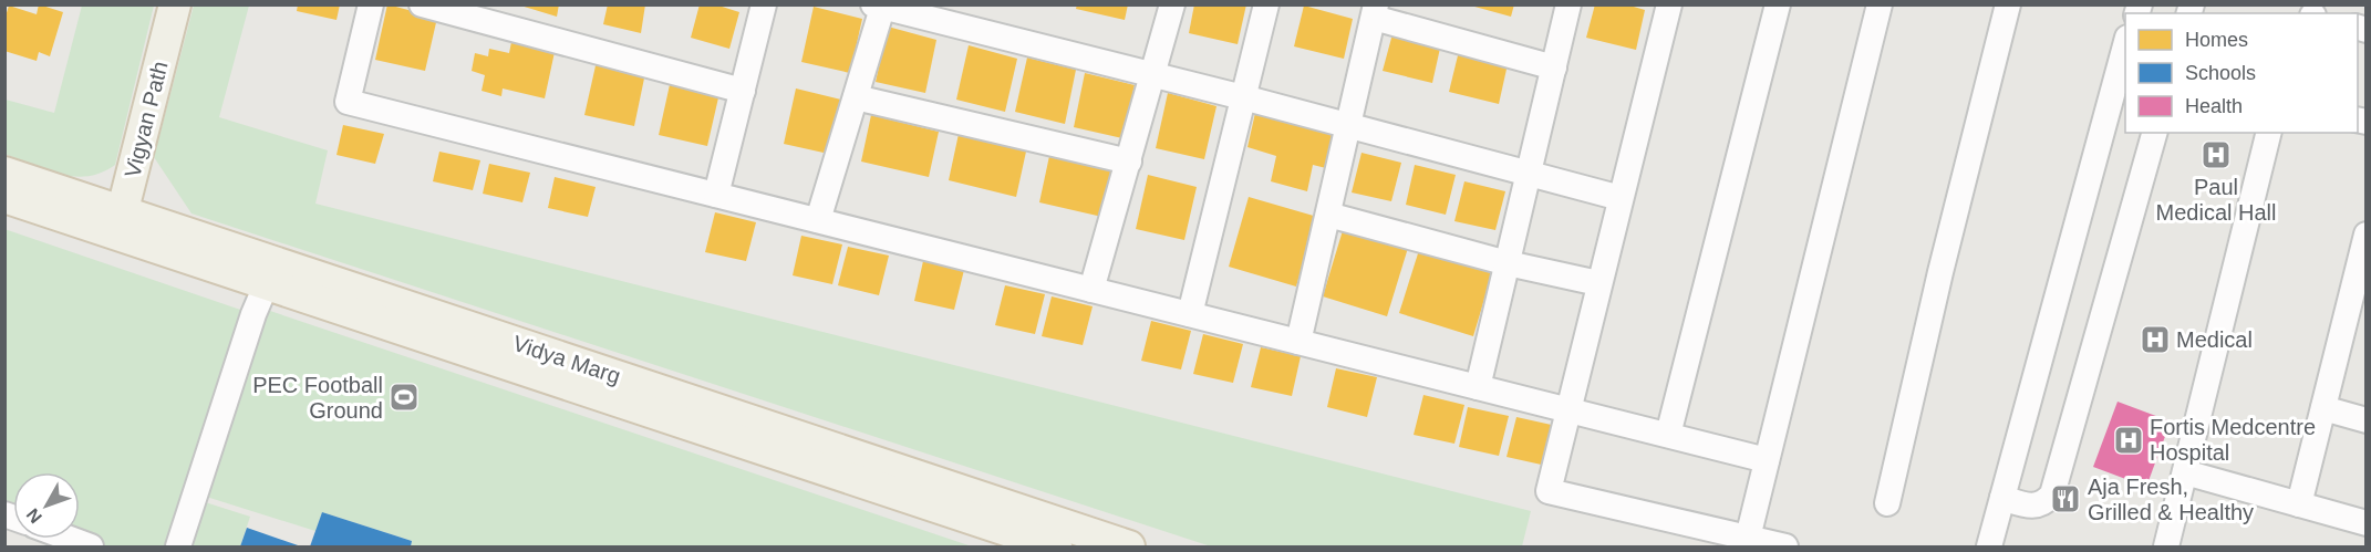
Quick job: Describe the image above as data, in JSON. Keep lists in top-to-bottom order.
{
  "streets": {
    "main road": ["Vigyan Path", "Vidya Marg"]
  },
  "crossings": [
    ["Vigyan Path", "Vidya Marg"]
  ],
  "places": {
    "hospital": ["Paul Medical Hall", "Medical", "Fortis Medcentre Hospital"],
    "sports": ["PEC Football Ground"],
    "restaurant": ["Aja Fresh, Grilled & Healthy"]
  },
  "legend": ["Homes", "Schools", "Health"],
  "north": "bottom left"
}
